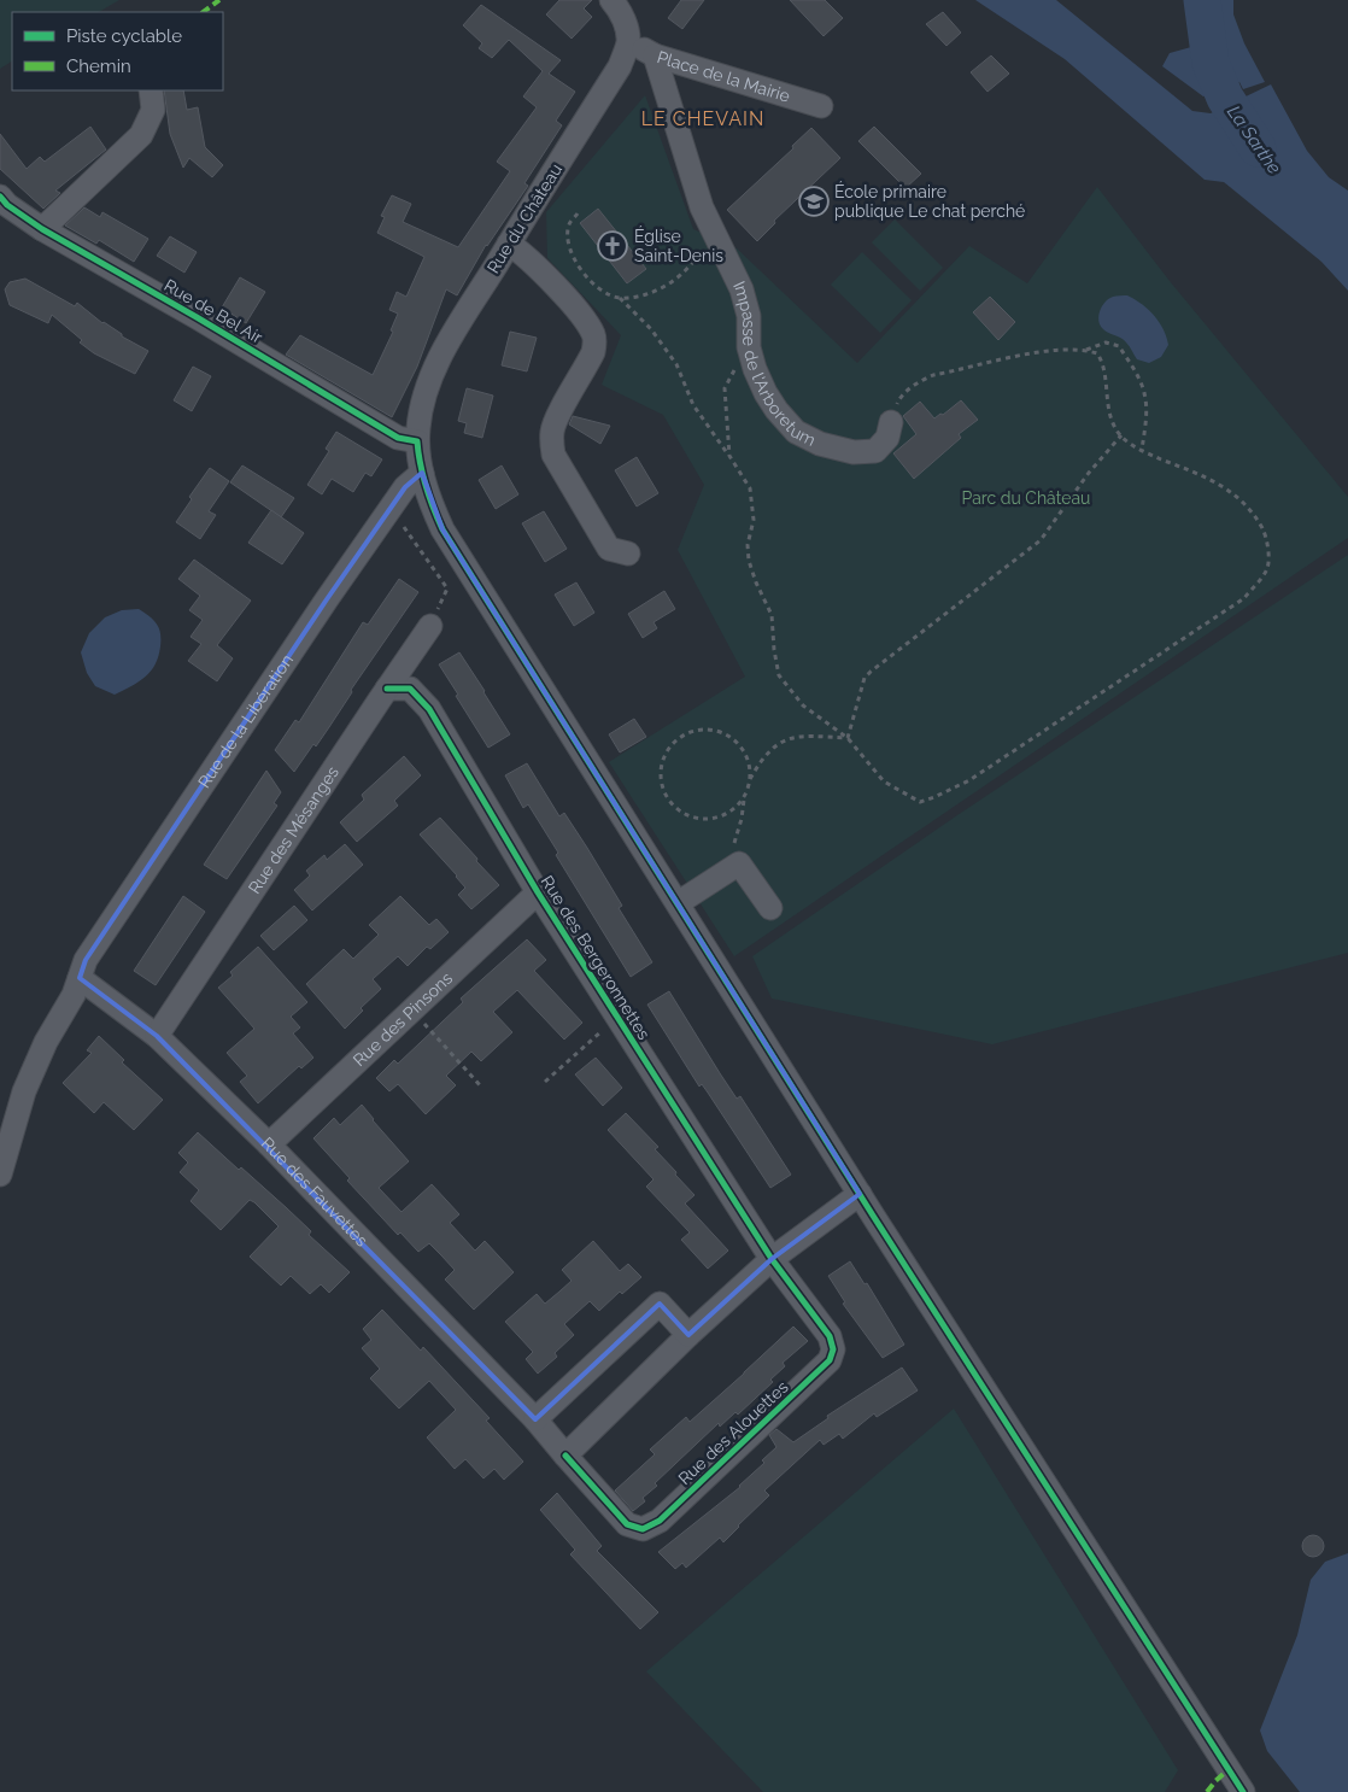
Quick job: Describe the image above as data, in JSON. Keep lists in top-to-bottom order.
{
  "streets": {
    "street": [
      "Place de la Mairie",
      "Rue du Château",
      "Rue de Bel Air",
      "Impasse de l'Arboretum",
      "Rue de la Libération",
      "Rue des Mésanges",
      "Rue des Bergeronnettes",
      "Rue des Pinsons",
      "Rue des Fauvettes",
      "Rue des Alouettes"
    ]
  },
  "crossings": [
    ["Place de la Mairie", "Rue du Château"],
    ["Place de la Mairie", "Impasse de l'Arboretum"],
    ["Rue du Château", "Rue de Bel Air"],
    ["Rue du Château", "Rue de la Libération"],
    ["Rue de la Libération", "Rue des Fauvettes"],
    ["Rue des Mésanges", "Rue des Bergeronnettes"],
    ["Rue des Mésanges", "Rue des Fauvettes"],
    ["Rue des Bergeronnettes", "Rue des Pinsons"],
    ["Rue des Bergeronnettes", "Rue des Alouettes"],
    ["Rue des Pinsons", "Rue des Fauvettes"],
    ["Rue des Fauvettes", "Rue des Alouettes"]
  ],
  "districts": ["LE CHEVAIN"],
  "water": ["La Sarthe"],
  "parks": ["Parc du Château"],
  "places": {
    "school or university": ["École primaire publique Le chat perché"],
    "church": ["Église Saint-Denis"]
  },
  "legend": ["Piste cyclable", "Chemin"]
}
